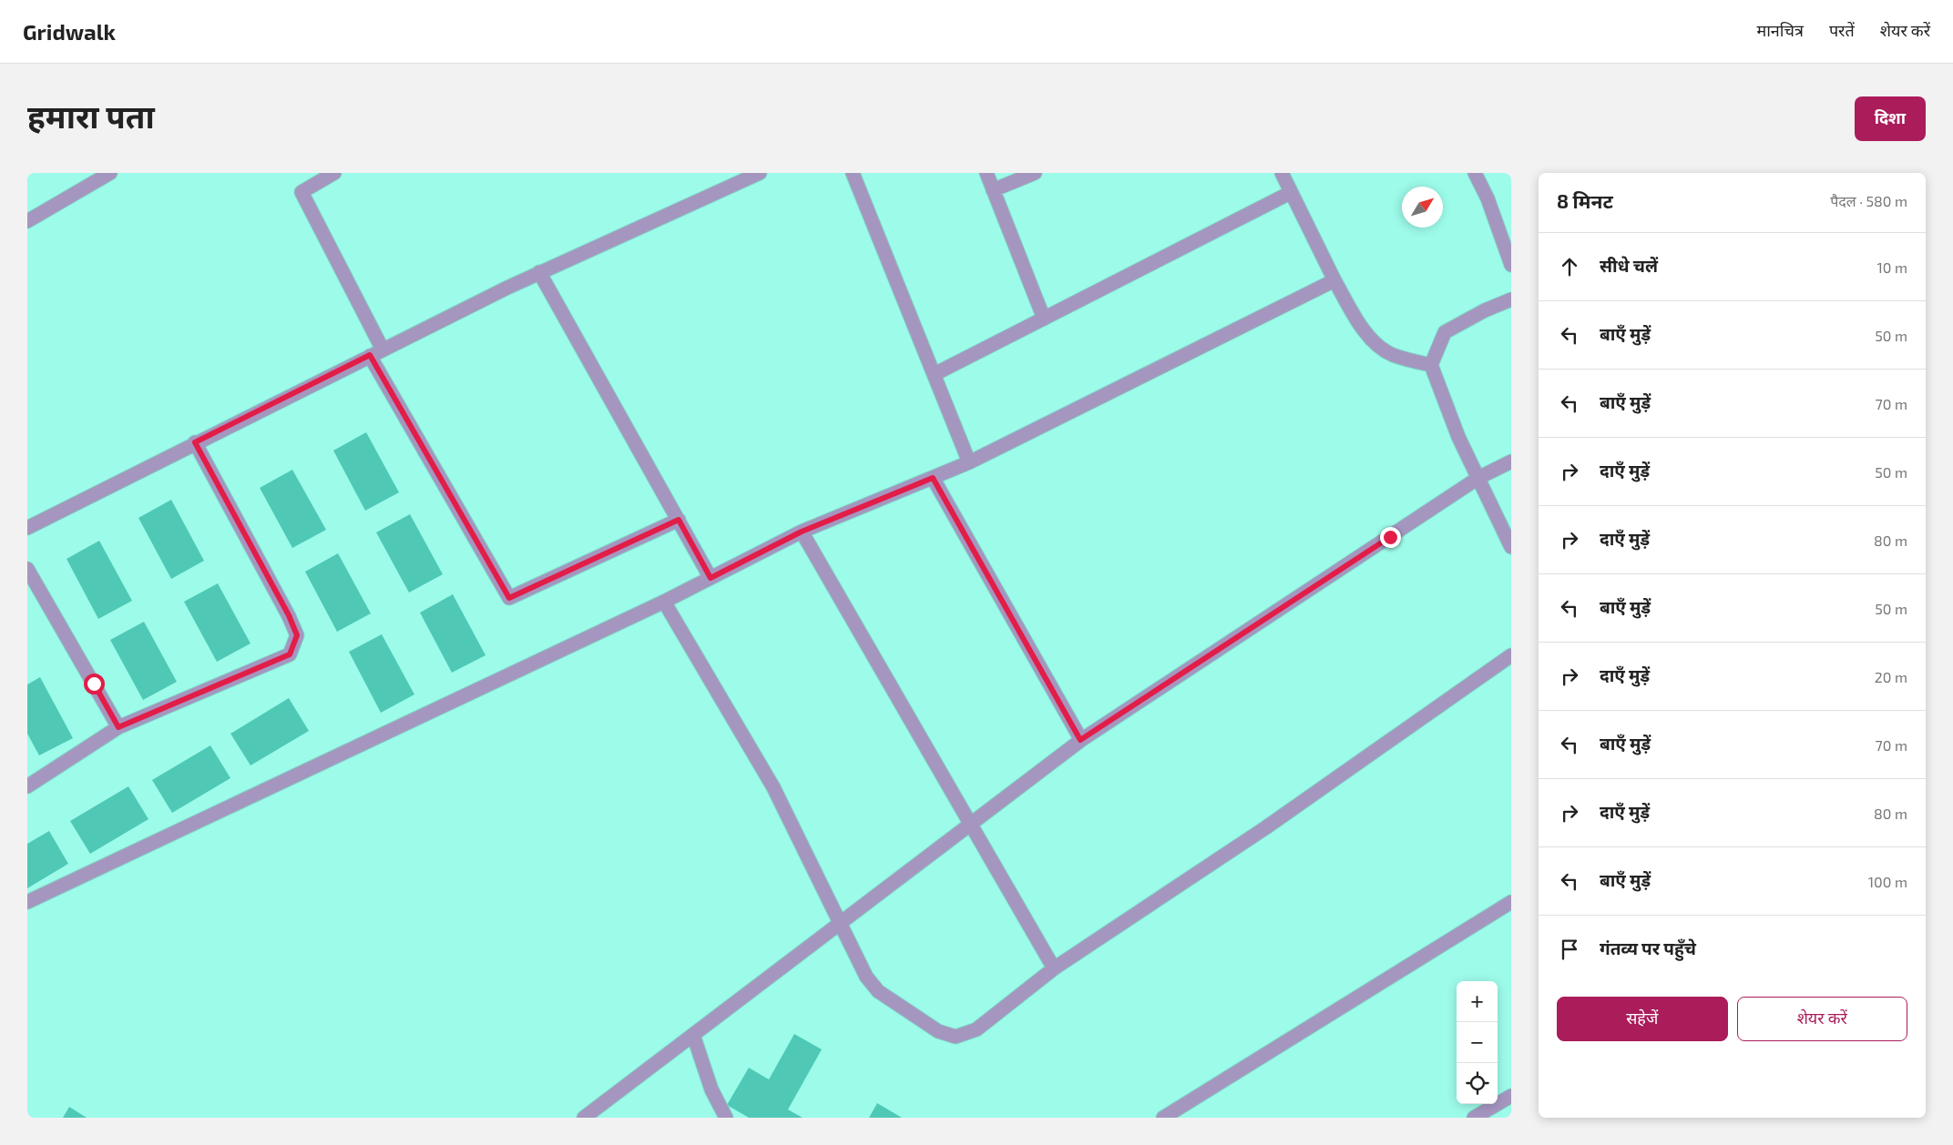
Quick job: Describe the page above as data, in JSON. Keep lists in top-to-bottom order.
{
  "north": "top right",
  "page": {
    "header": "Gridwalk",
    "nav": ["मानचित्र", "परतें", "शेयर करें"],
    "title": "हमारा पता",
    "buttons": [
      "दिशा",
      ["सहेजें", "शेयर करें"]
    ],
    "heading": ["8 मिनट", "पैदल · 580 m"],
    "list": [
      ["सीधे चलें", "10 m"],
      ["बाएँ मुड़ें", "50 m"],
      ["बाएँ मुड़ें", "70 m"],
      ["दाएँ मुड़ें", "50 m"],
      ["दाएँ मुड़ें", "80 m"],
      ["बाएँ मुड़ें", "50 m"],
      ["दाएँ मुड़ें", "20 m"],
      ["बाएँ मुड़ें", "70 m"],
      ["दाएँ मुड़ें", "80 m"],
      ["बाएँ मुड़ें", "100 m"],
      "गंतव्य पर पहुँचे"
    ],
    "map_buttons": ["+", "−"]
  }
}
